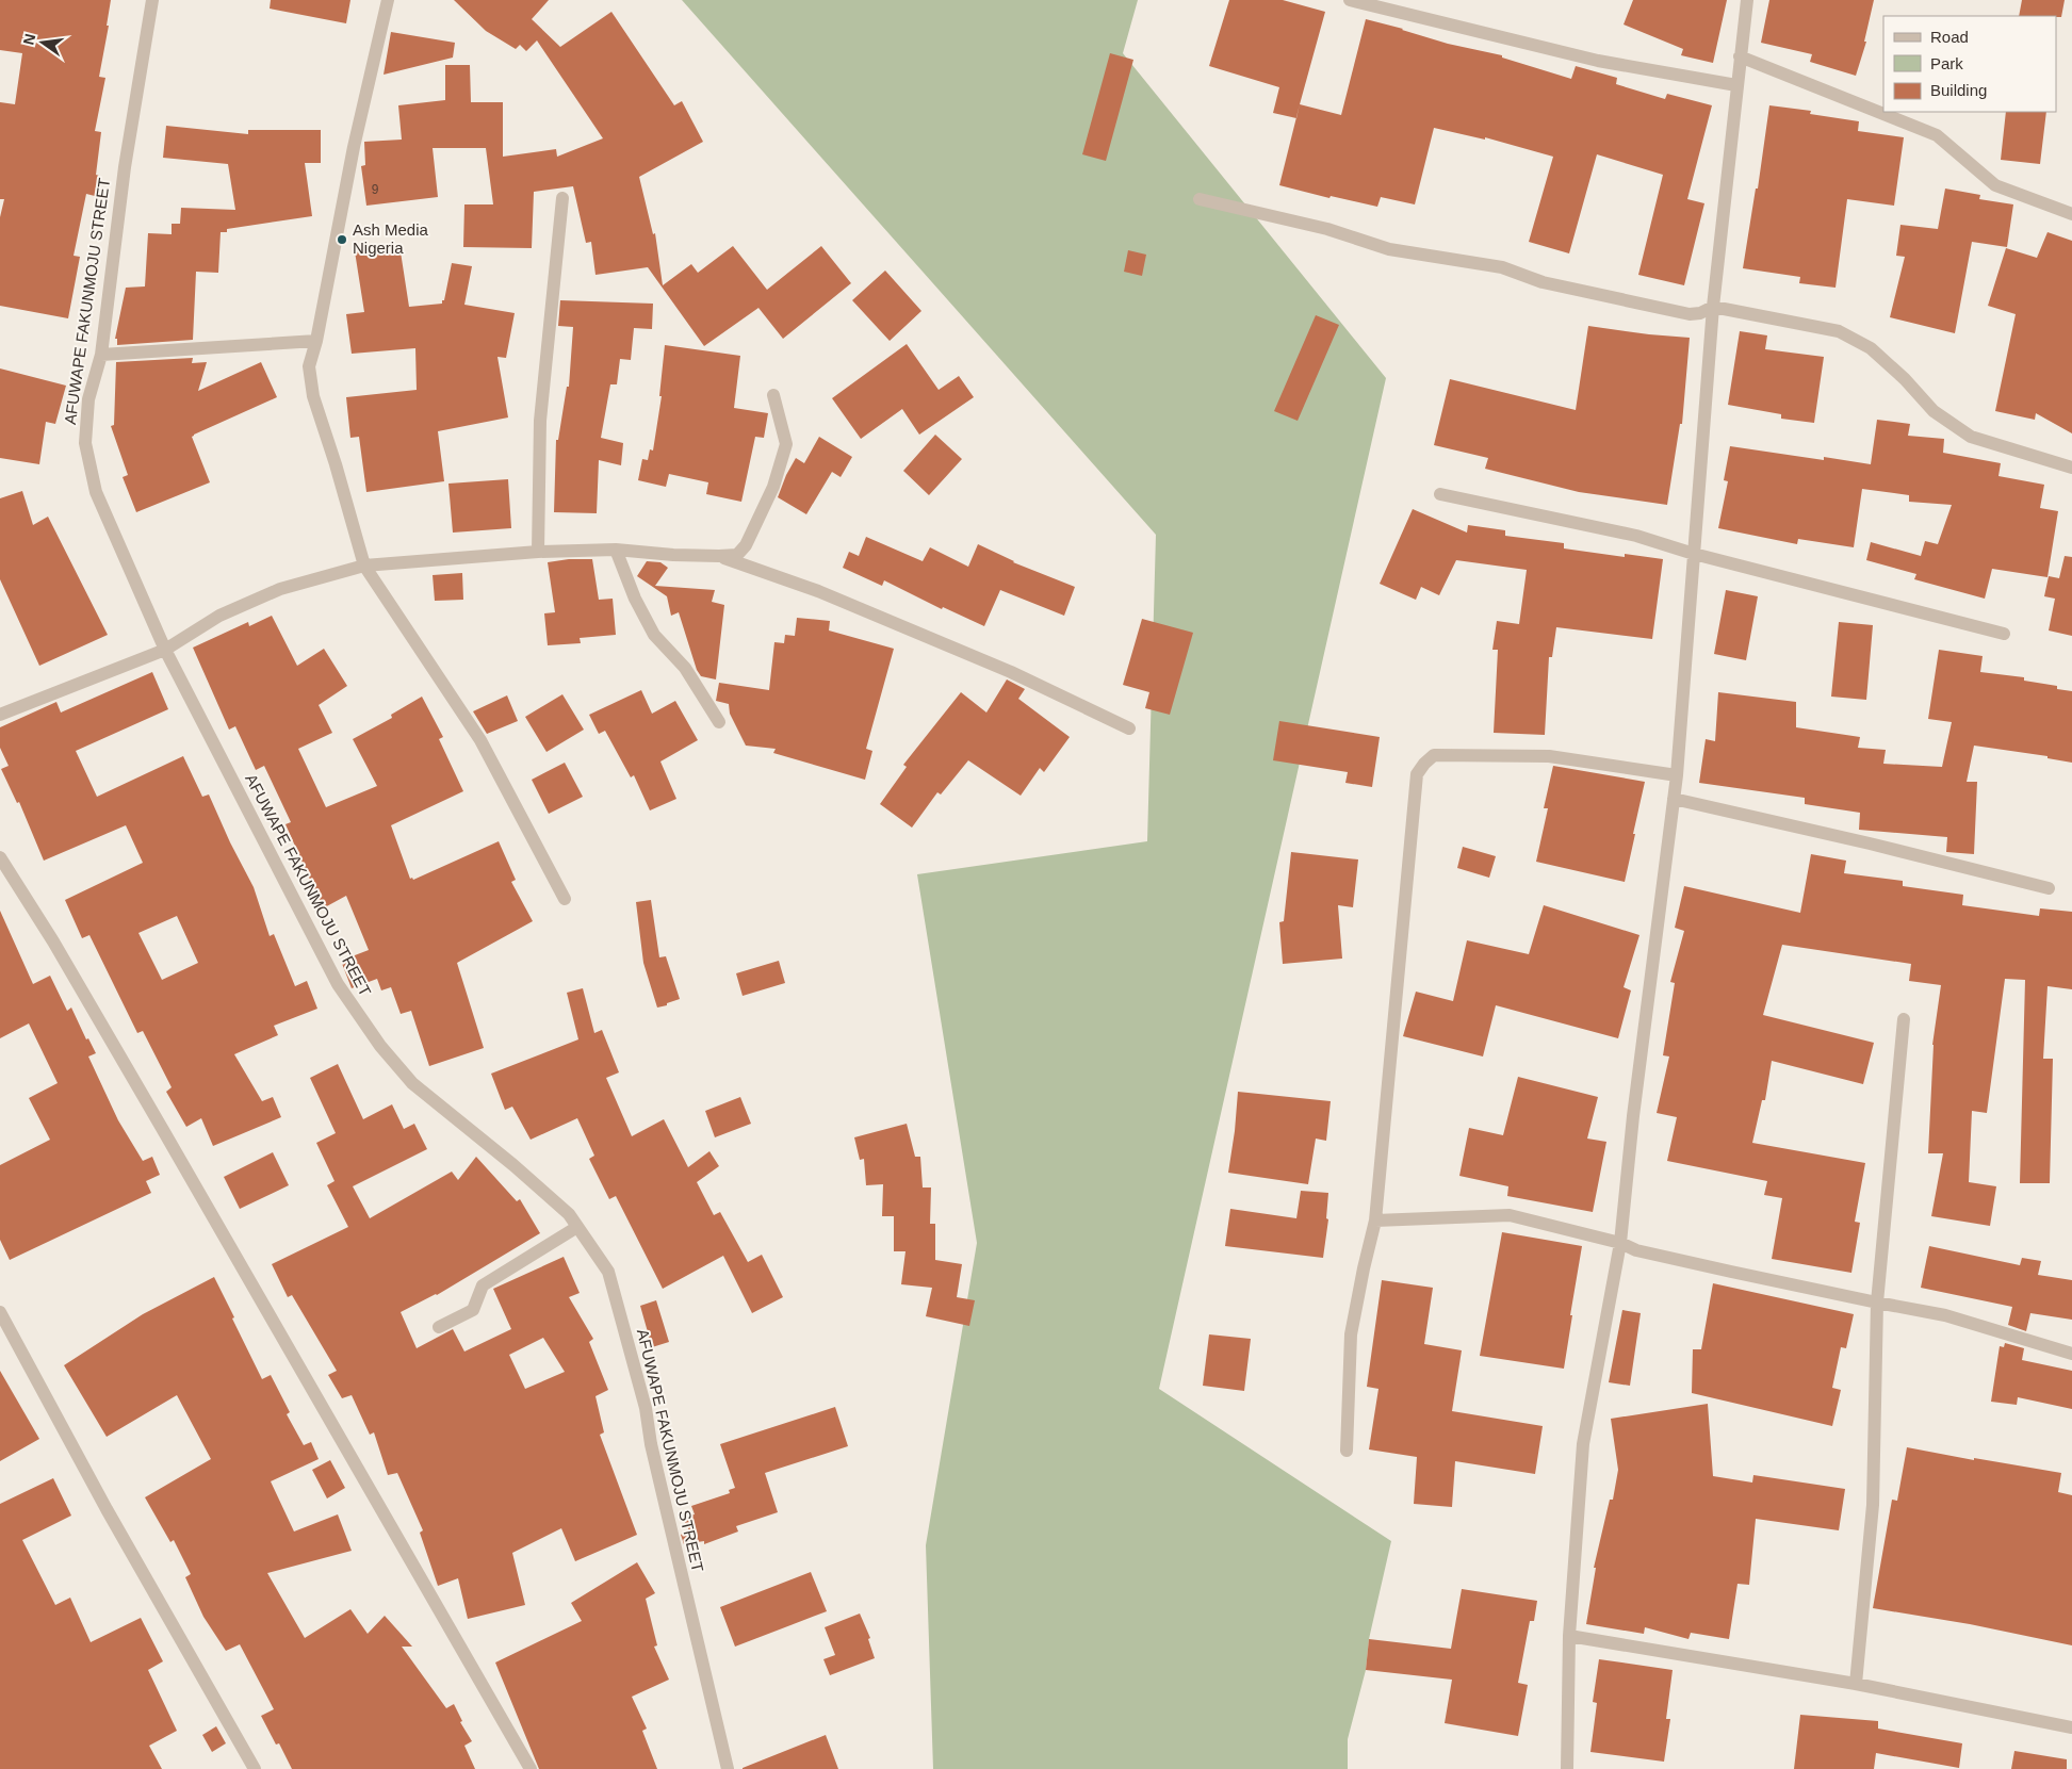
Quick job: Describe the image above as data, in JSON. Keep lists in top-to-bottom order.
{
  "streets": {
    "street": ["AFUWAPE FAKUNMOJU STREET"]
  },
  "places": ["Ash Media Nigeria"],
  "house_numbers": ["9"],
  "legend": ["Road", "Park", "Building"],
  "north": "left"
}
